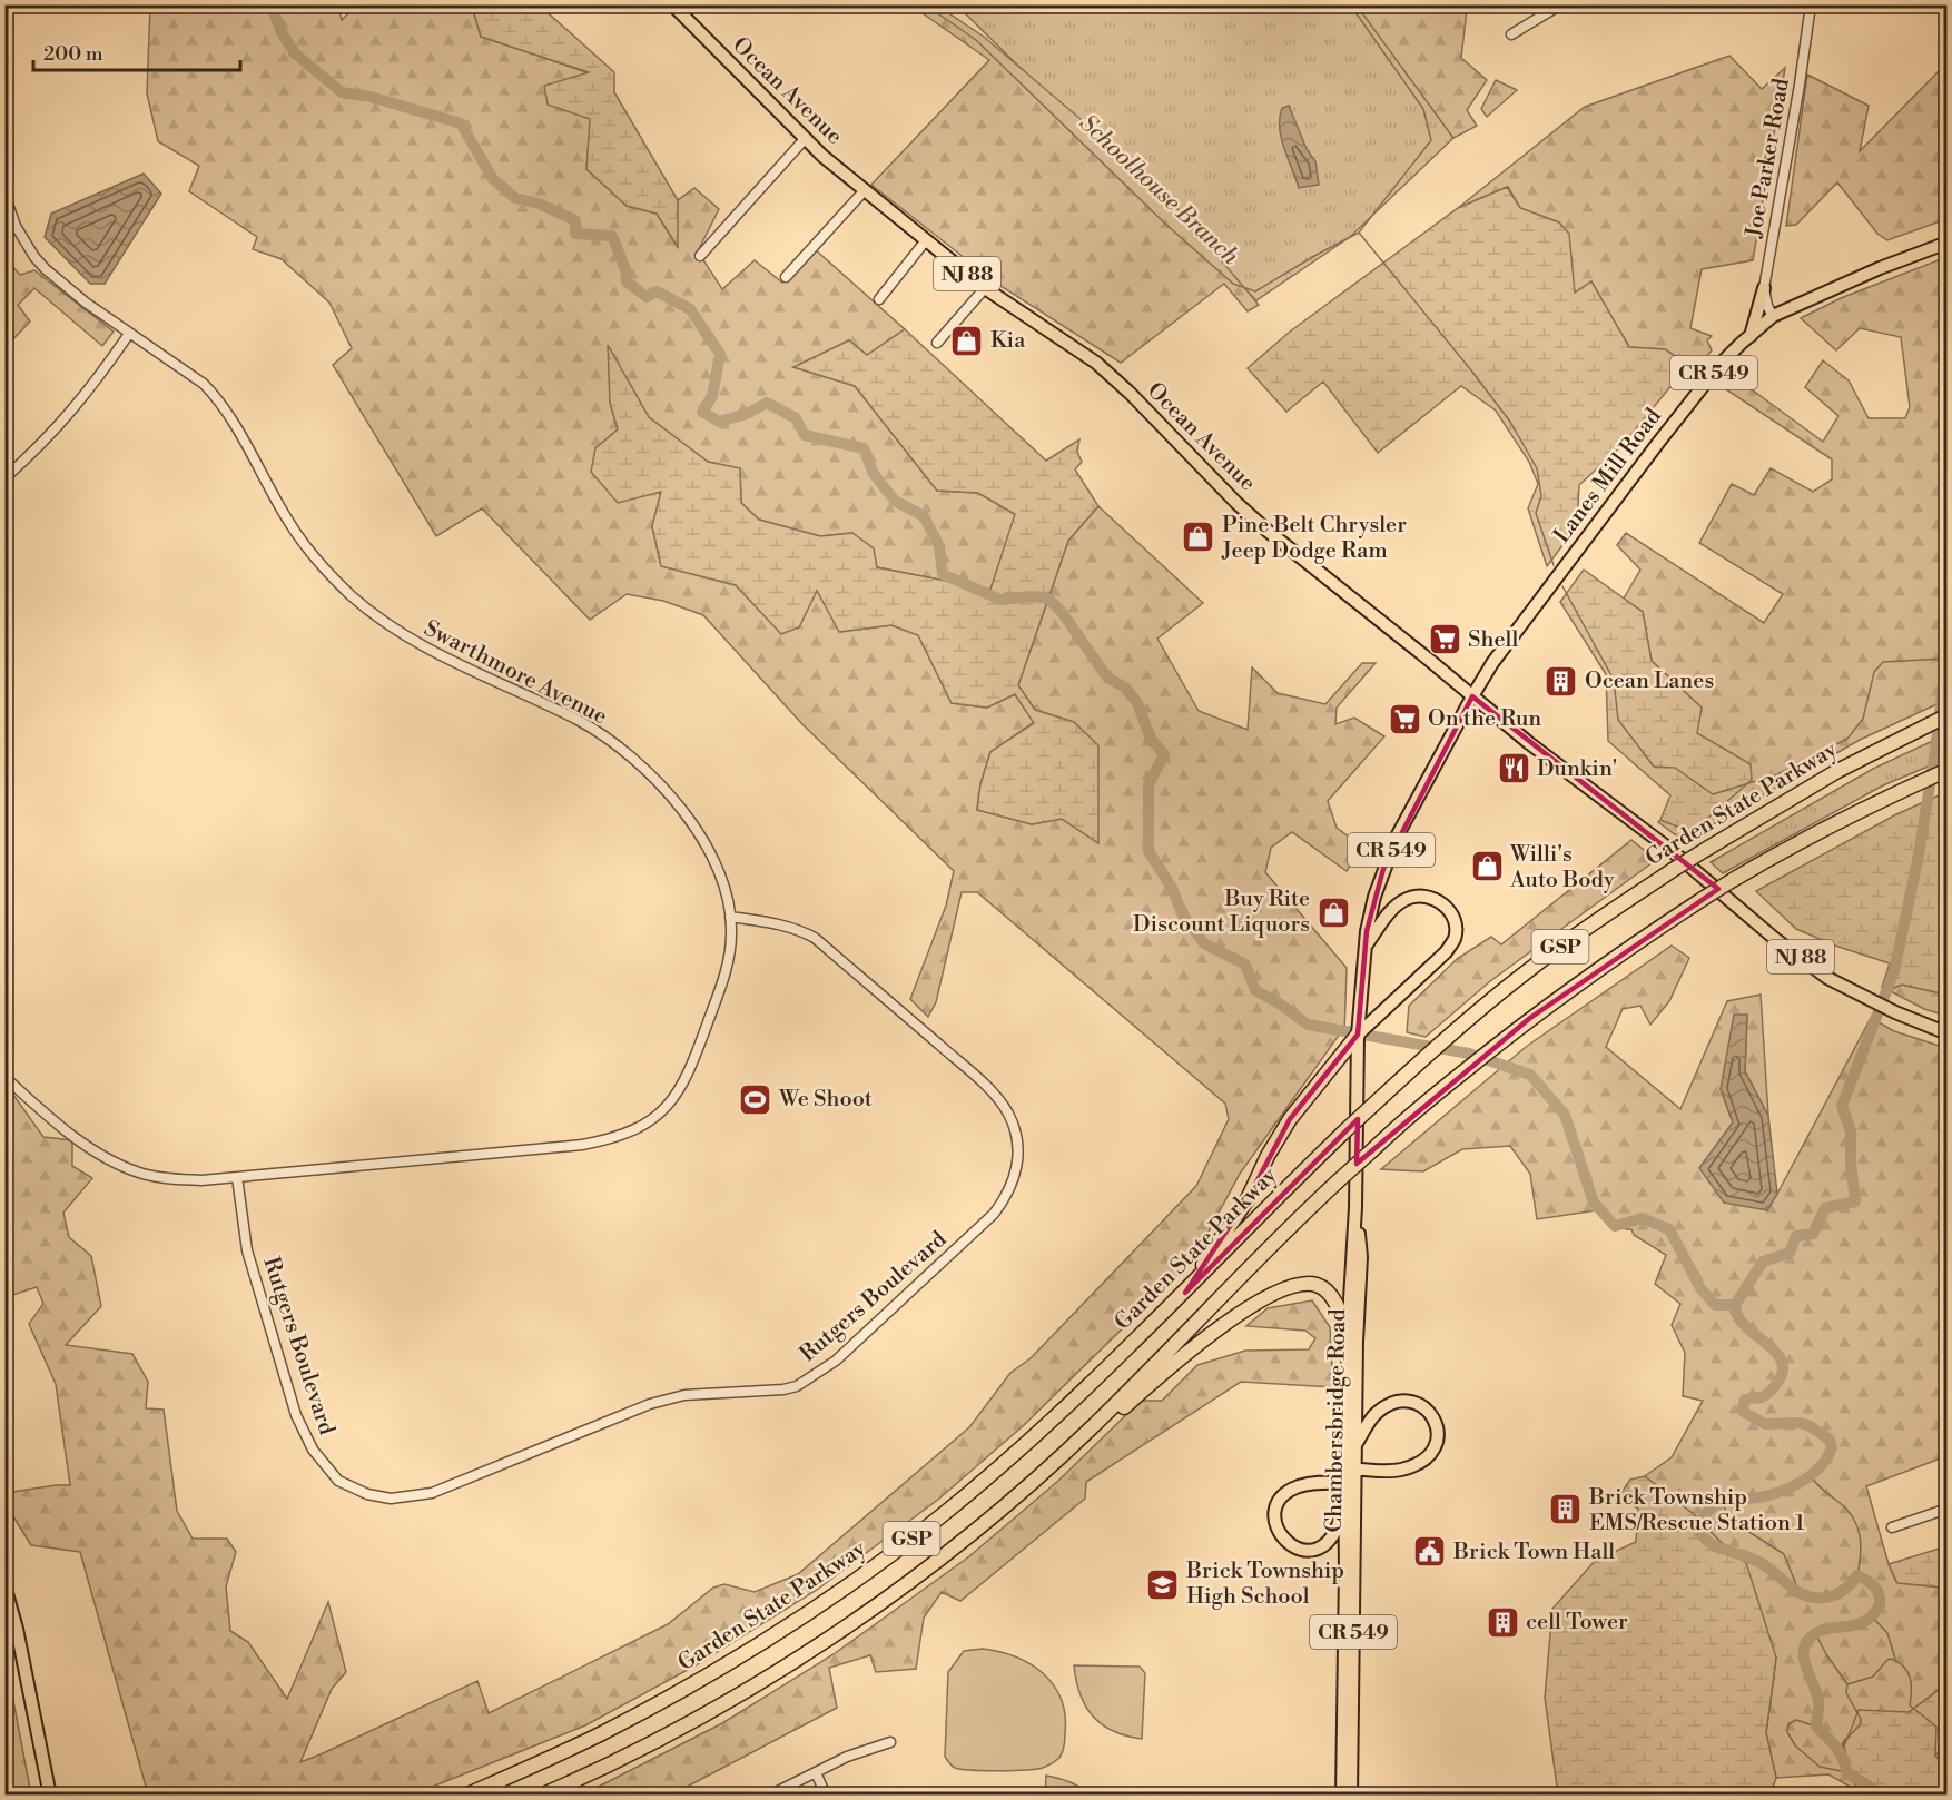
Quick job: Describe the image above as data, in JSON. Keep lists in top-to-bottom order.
{
  "streets": {
    "highway": ["Garden State Parkway", "GSP"],
    "main road": [
      "Ocean Avenue",
      "NJ 88",
      "CR 549",
      "Lanes Mill Road",
      "Chambersbridge Road"
    ],
    "street": ["Joe Parker Road", "Swarthmore Avenue", "Rutgers Boulevard"]
  },
  "crossings": [
    ["Ocean Avenue", "Lanes Mill Road"],
    ["Ocean Avenue", "Chambersbridge Road"],
    ["Joe Parker Road", "Lanes Mill Road"],
    ["Lanes Mill Road", "Chambersbridge Road"],
    ["Swarthmore Avenue", "Rutgers Boulevard"]
  ],
  "water": ["Schoolhouse Branch"],
  "places": {
    "shop": [
      "Kia",
      "Pine Belt Chrysler Jeep Dodge Ram",
      "Willi's Auto Body",
      "Buy Rite Discount Liquors"
    ],
    "supermarket": ["Shell", "On the Run"],
    "building": ["Ocean Lanes", "Brick Township EMS/Rescue Station 1", "cell Tower"],
    "restaurant": ["Dunkin'"],
    "sports": ["We Shoot"],
    "public building": ["Brick Town Hall"],
    "school or university": ["Brick Township High School"]
  },
  "scale_bar": "200 m"
}
